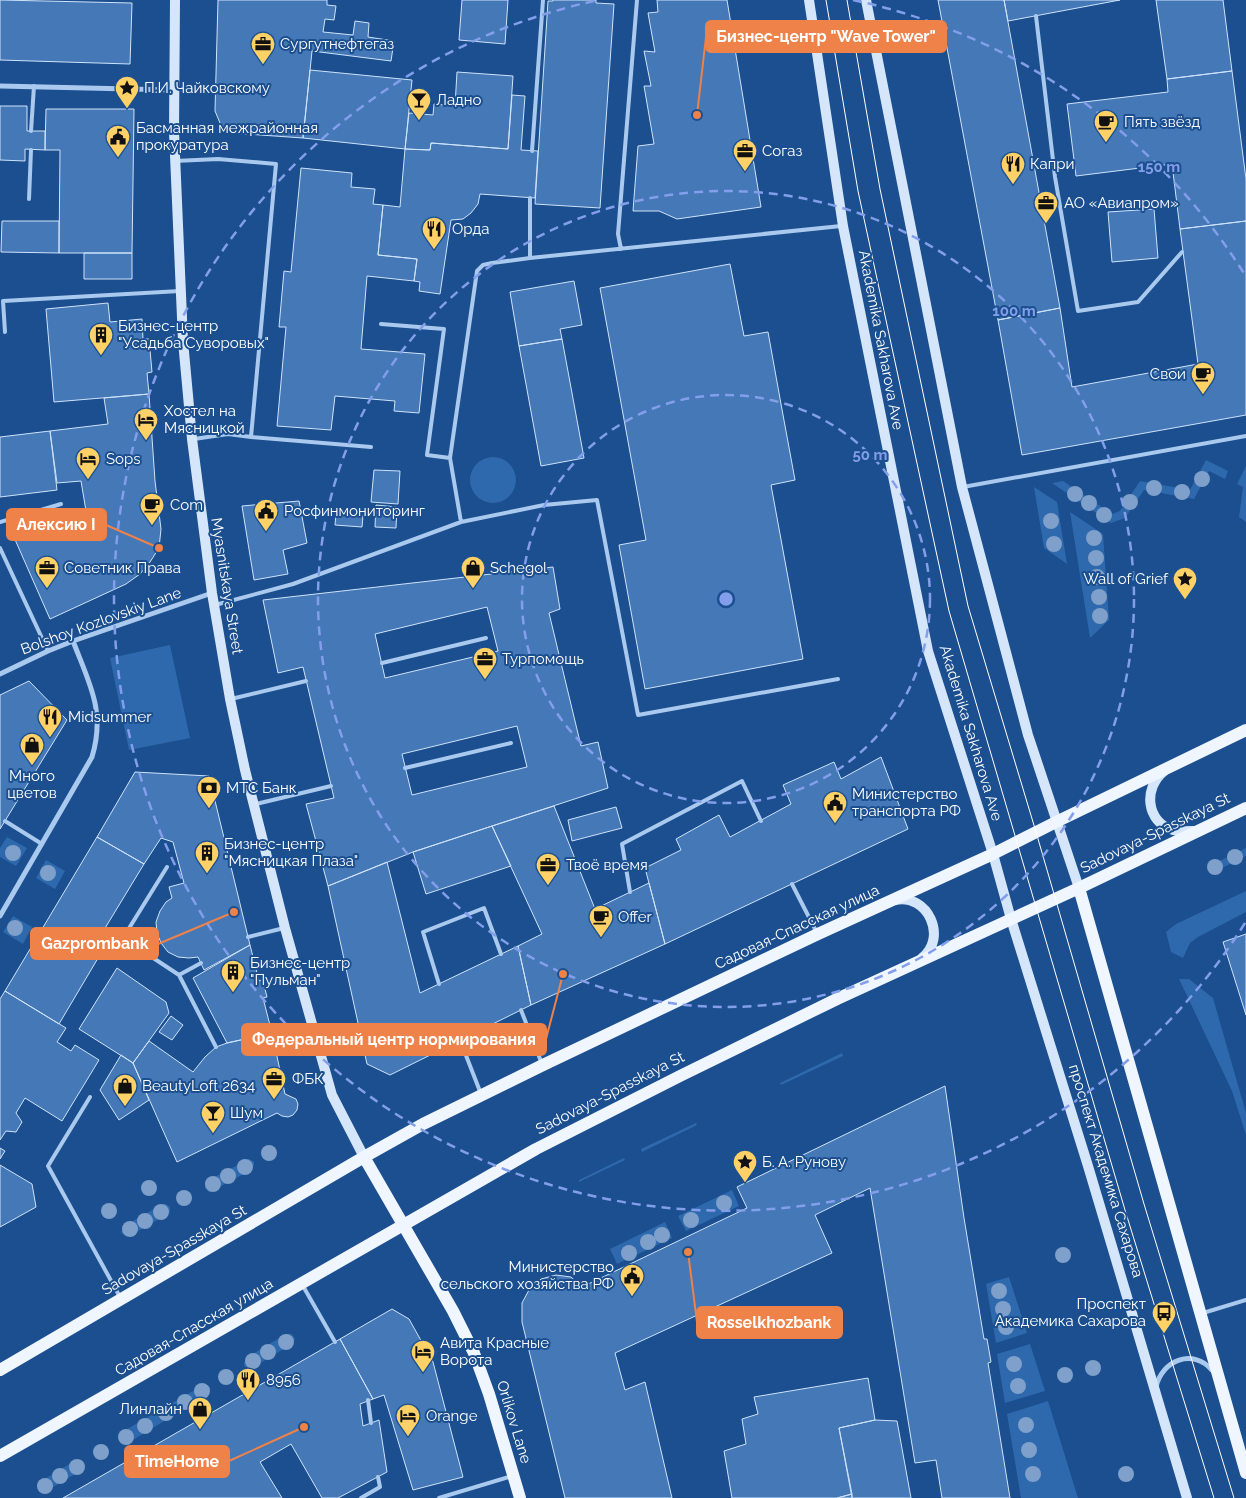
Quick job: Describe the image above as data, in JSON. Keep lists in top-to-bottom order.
{
  "streets": {
    "main road": [
      "Akademika Sakharova Ave",
      "Myasnitskaya Street",
      "Sadovaya-Spasskaya St",
      "Садовая-Спасская улица",
      "проспект Академика Сахарова",
      "Orlikov Lane"
    ],
    "street": ["Bolshoy Kozlovskiy Lane"]
  },
  "crossings": [
    ["Akademika Sakharova Ave", "Садовая-Спасская улица"],
    ["Akademika Sakharova Ave", "проспект Академика Сахарова"],
    ["Myasnitskaya Street", "Bolshoy Kozlovskiy Lane"],
    ["Myasnitskaya Street", "Sadovaya-Spasskaya St"],
    ["Myasnitskaya Street", "Садовая-Спасская улица"],
    ["Myasnitskaya Street", "Orlikov Lane"],
    ["Sadovaya-Spasskaya St", "Садовая-Спасская улица"],
    ["Sadovaya-Spasskaya St", "Orlikov Lane"],
    ["Садовая-Спасская улица", "проспект Академика Сахарова"],
    ["Садовая-Спасская улица", "Orlikov Lane"]
  ],
  "places": {
    "office": [
      "Сургутнефтегаз",
      "Согаз",
      "АО «Авиапром»",
      "Советник Права",
      "Турпомощь",
      "Твоё время",
      "ФБК"
    ],
    "place": ["П.И. Чайковскому", "Wall of Grief", "Б. А. Рунову"],
    "other": [
      "Бизнес-центр \"Wave Tower\"",
      "Алексию I",
      "Gazprombank",
      "Федеральный центр нормирования",
      "Rosselkhozbank",
      "TimeHome"
    ],
    "bar": ["Ладно", "Шум"],
    "cafe": [
      "Пять звёзд",
      "Свои",
      "Com",
      "Offer"
    ],
    "public building": [
      "Басманная межрайонная прокуратура",
      "Росфинмониторинг",
      "Министерство транспорта РФ",
      "Министерство сельского хозяйства РФ"
    ],
    "restaurant": [
      "Капри",
      "Орда",
      "Midsummer",
      "8956"
    ],
    "building": ["Бизнес-центр \"Усадьба Суворовых\"", "Бизнес-центр \"Мясницкая Плаза\"", "Бизнес-центр \"Пульман\""],
    "hotel": [
      "Хостел на Мясницкой",
      "Sops",
      "Авита Красные Ворота",
      "Orange"
    ],
    "shop": [
      "Schegol",
      "Много цветов",
      "BeautyLoft 2634",
      "Линлайн"
    ],
    "bank": ["МТС Банк"],
    "bus stop": ["Проспект Академика Сахарова"]
  },
  "rings": ["150 m", "100 m", "50 m"]
}
